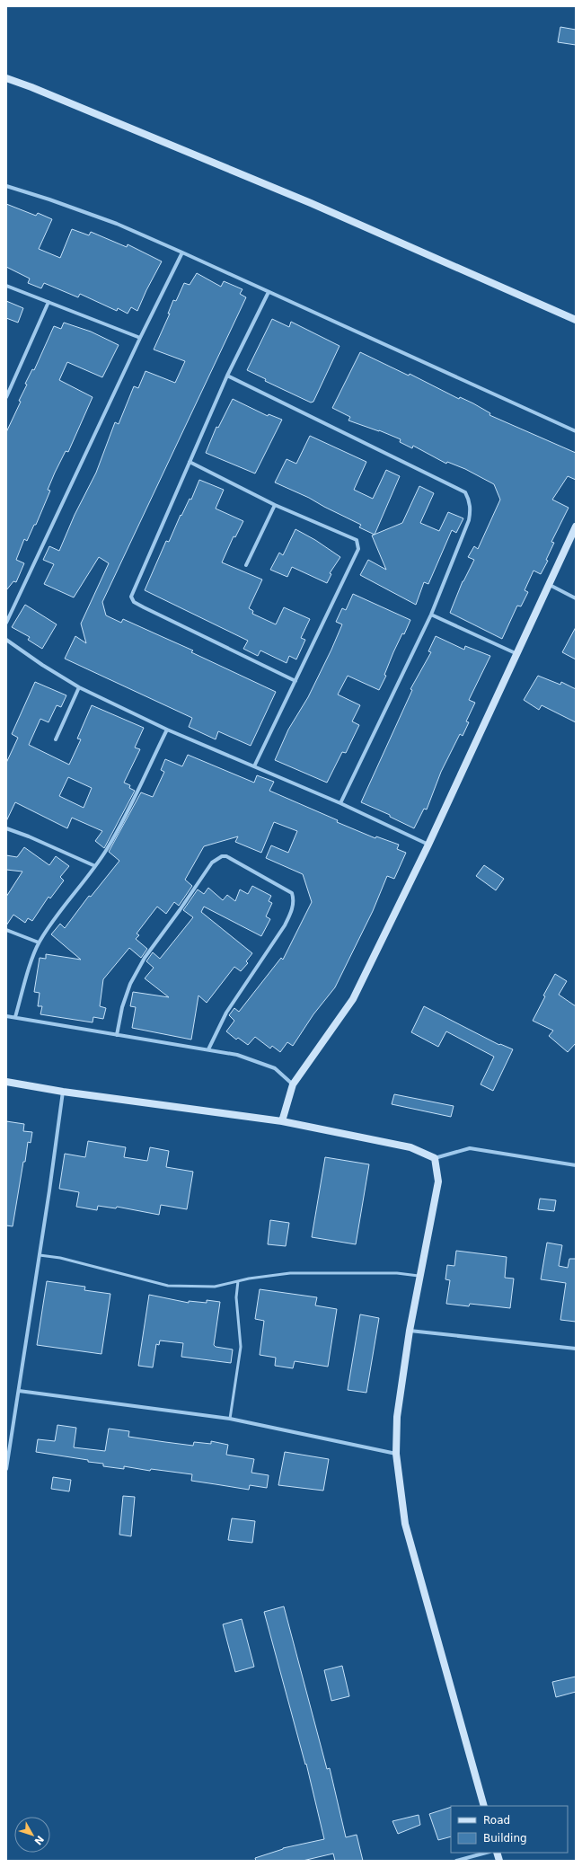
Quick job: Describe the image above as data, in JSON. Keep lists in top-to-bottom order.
{
  "legend": ["Road", "Building"],
  "north": "bottom right"
}
